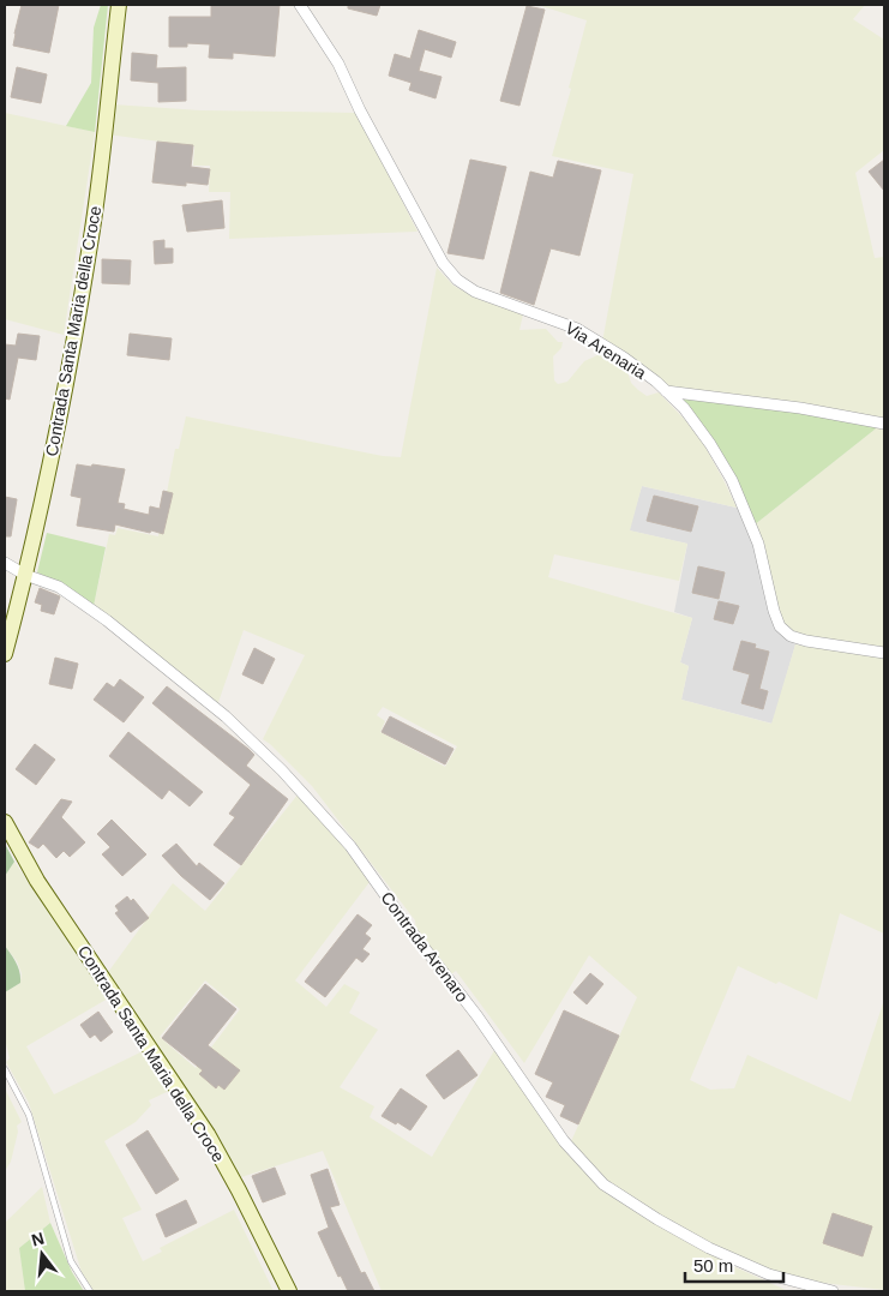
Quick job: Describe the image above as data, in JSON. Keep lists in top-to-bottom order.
{
  "streets": {
    "main road": ["Contrada Santa Maria della Croce"],
    "street": ["Via Arenaria", "Contrada Arenaro"]
  },
  "crossings": [
    ["Contrada Santa Maria della Croce", "Contrada Arenaro"]
  ],
  "scale_bar": "50 m",
  "north": "top"
}
